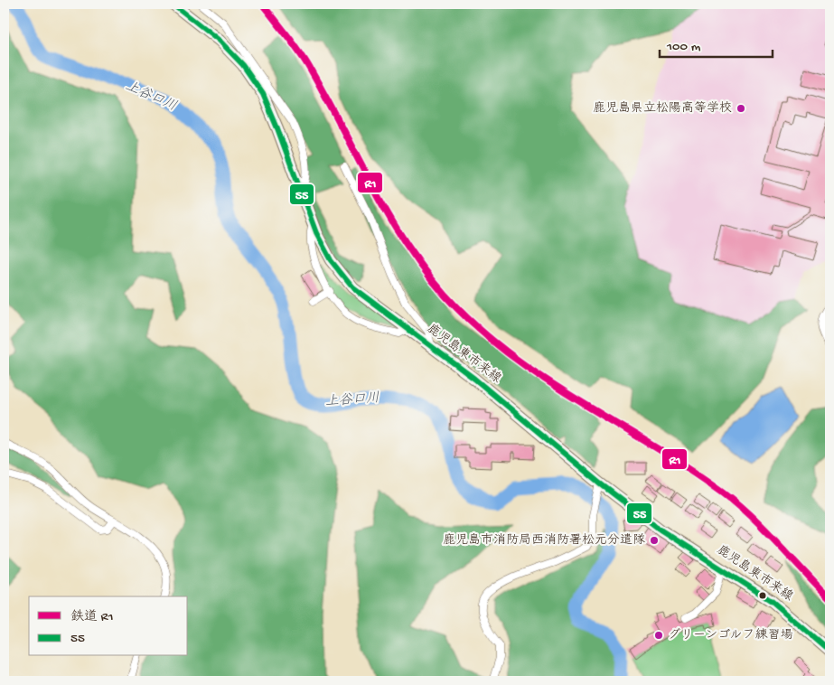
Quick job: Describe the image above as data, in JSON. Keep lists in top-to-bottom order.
{
  "streets": {
    "main road": ["鹿児島東市来線"]
  },
  "water": ["上谷口川"],
  "places": ["鹿児島県立松陽高等学校", "鹿児島市消防局西消防署松元分遣隊", "グリーンゴルフ練習場"],
  "lines": ["rail line R1", "transit line 55"],
  "legend": ["鉄道 R1", "55"],
  "scale_bar": "100 m"
}
